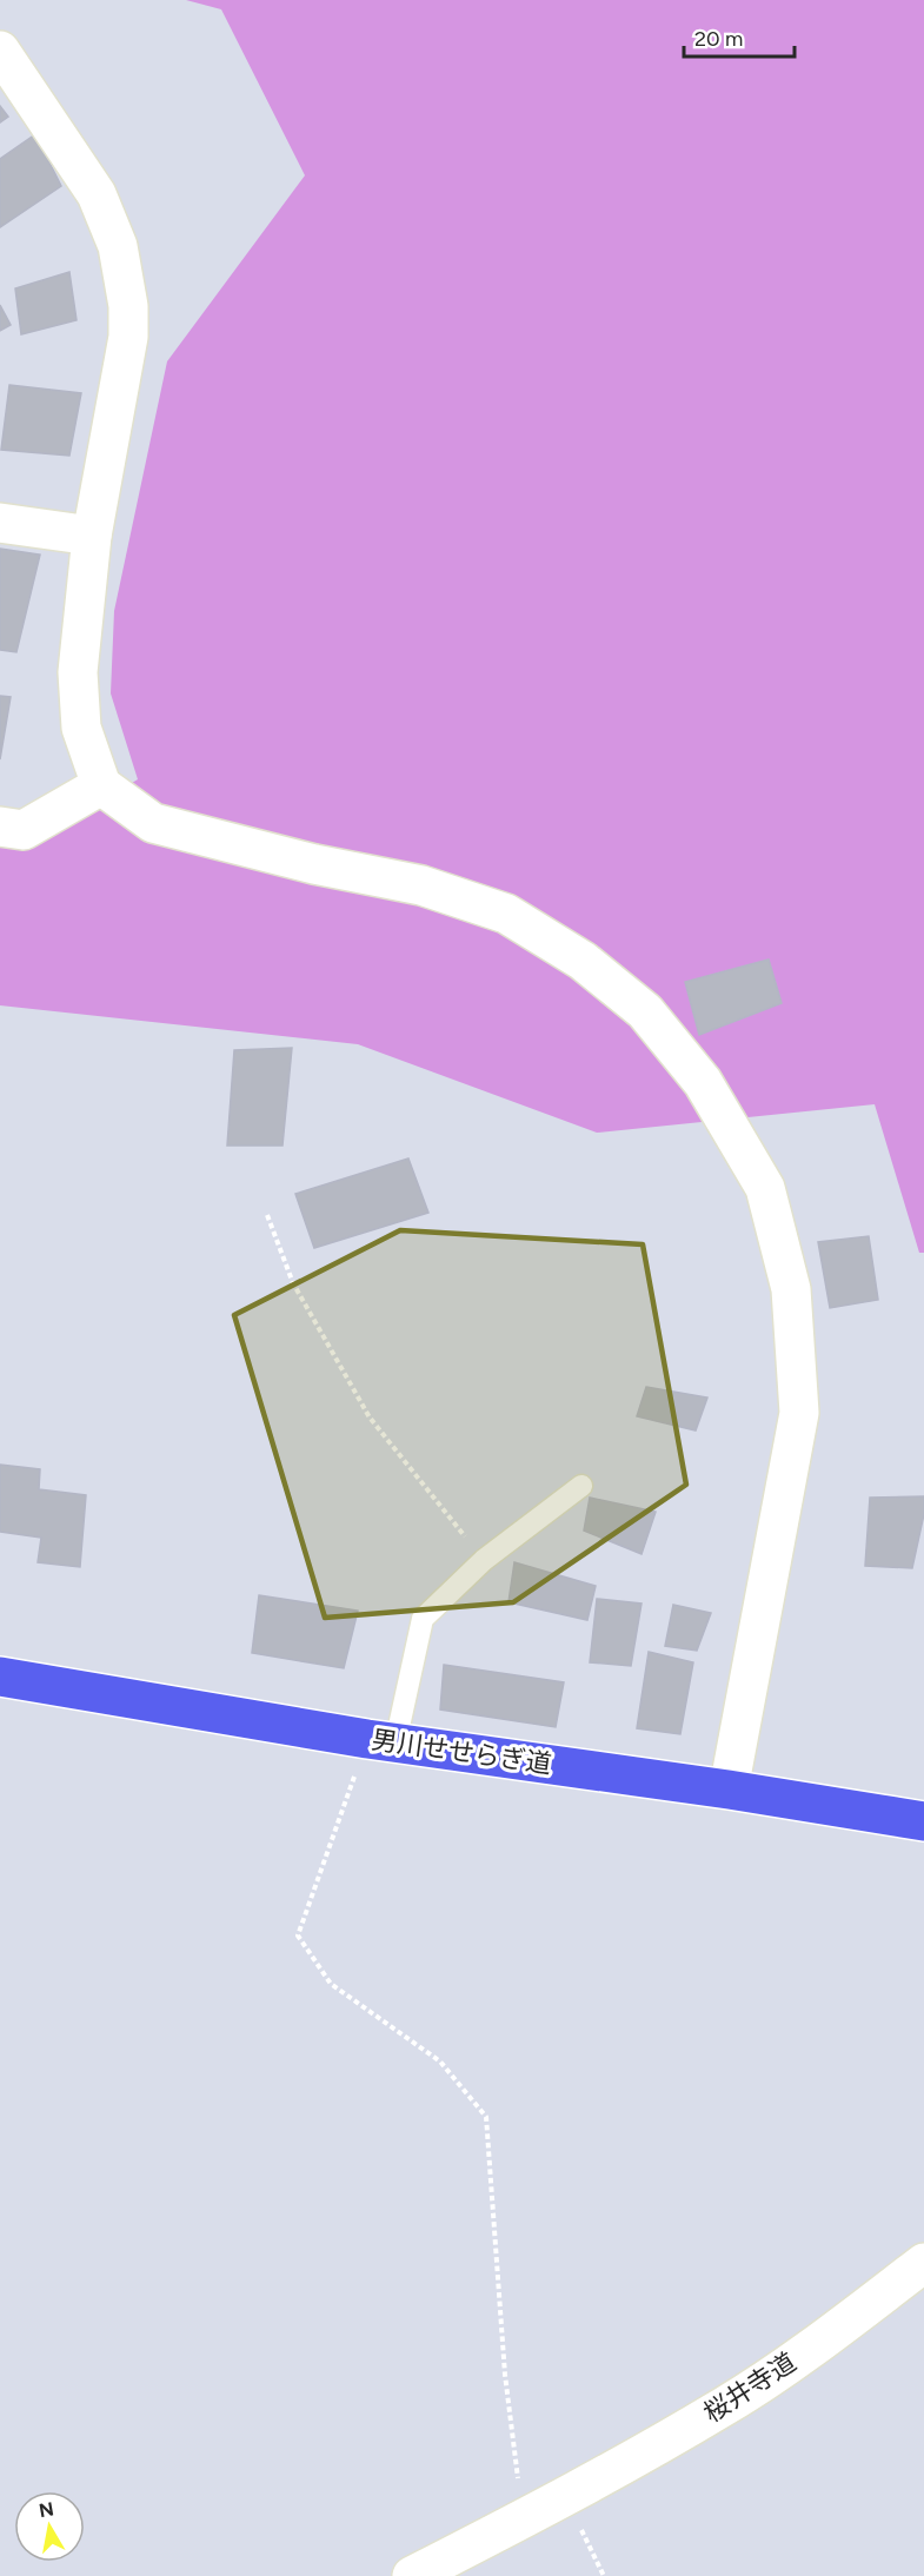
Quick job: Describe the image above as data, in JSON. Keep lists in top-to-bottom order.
{
  "streets": {
    "main road": ["男川せせらぎ道"],
    "street": ["桜井寺道"]
  },
  "scale_bar": "20 m",
  "north": "top"
}
